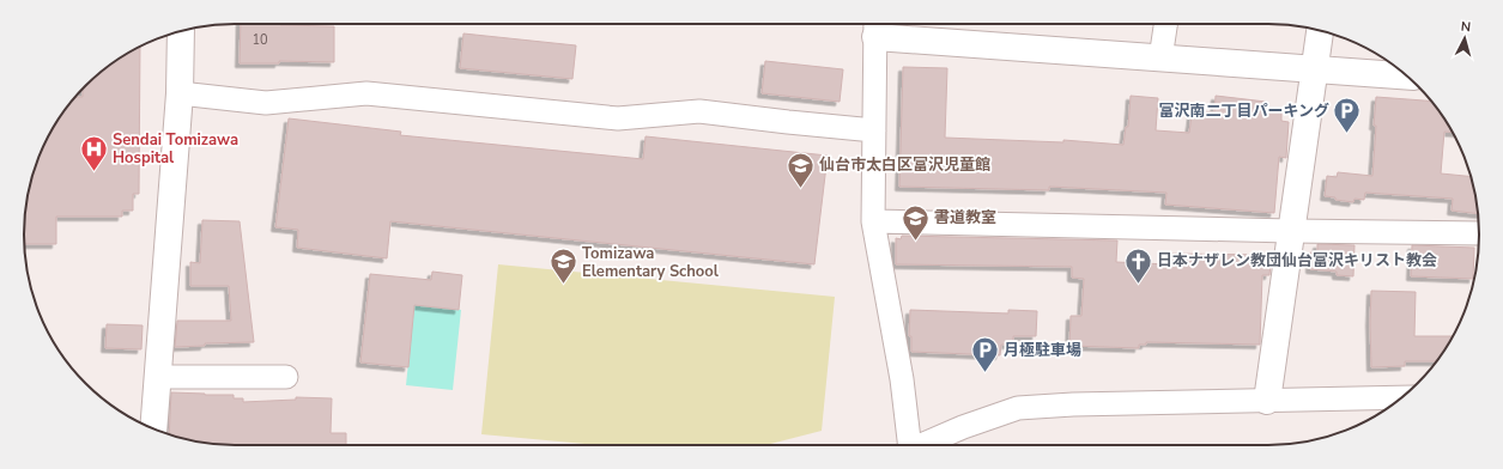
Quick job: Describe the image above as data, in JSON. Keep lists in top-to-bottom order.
{
  "places": {
    "parking": ["富沢南二丁目パーキング", "月極駐車場"],
    "hospital": ["Sendai Tomizawa Hospital"],
    "school or university": ["仙台市太白区富沢児童館", "書道教室", "Tomizawa Elementary School"],
    "church": ["日本ナザレン教団仙台富沢キリスト教会"]
  },
  "house_numbers": ["10"],
  "north": "top"
}
